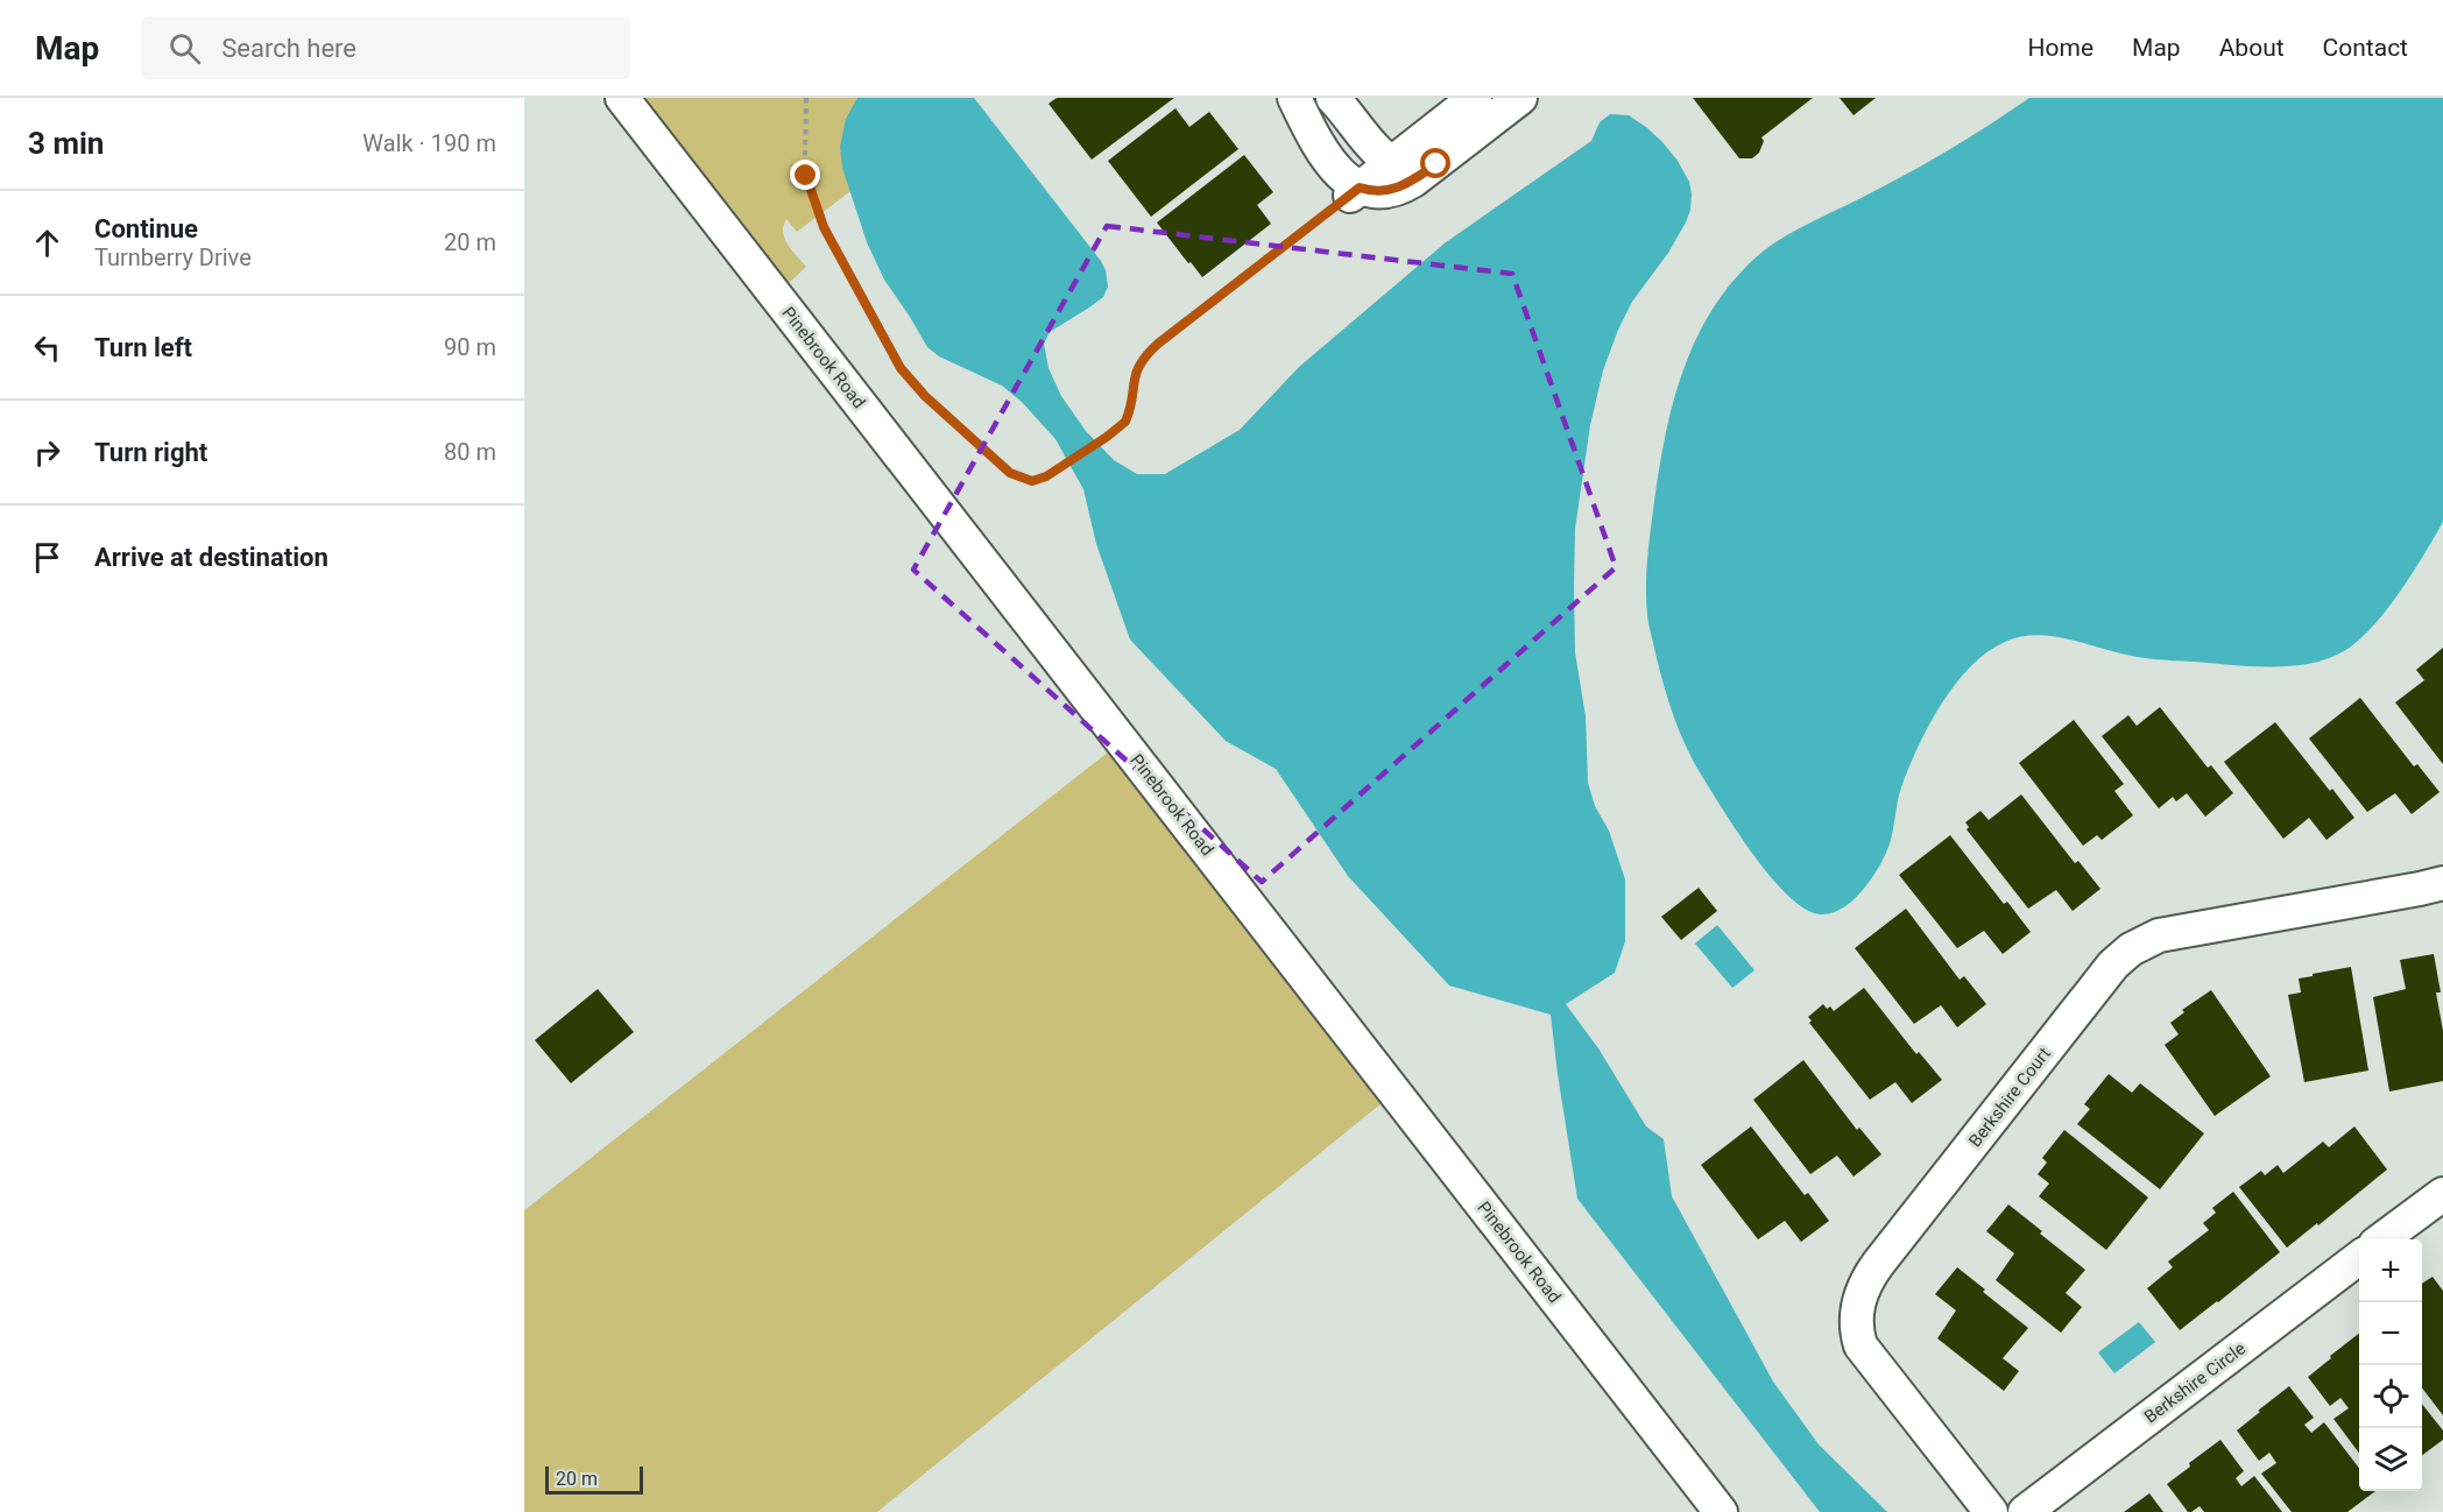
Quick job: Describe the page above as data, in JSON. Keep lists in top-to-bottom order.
{
  "streets": {
    "street": ["Pinebrook Road", "Berkshire Court", "Berkshire Circle"]
  },
  "scale_bar": "20 m",
  "page": {
    "header": "Map",
    "search": "Search here",
    "nav": [
      "Home",
      "Map",
      "About",
      "Contact"
    ],
    "heading": ["3 min", "Walk · 190 m"],
    "list": [
      ["Continue", "Turnberry Drive", "20 m"],
      ["Turn left", "90 m"],
      ["Turn right", "80 m"],
      "Arrive at destination"
    ],
    "map_buttons": ["+", "−"],
    "scale": "20 m"
  }
}
